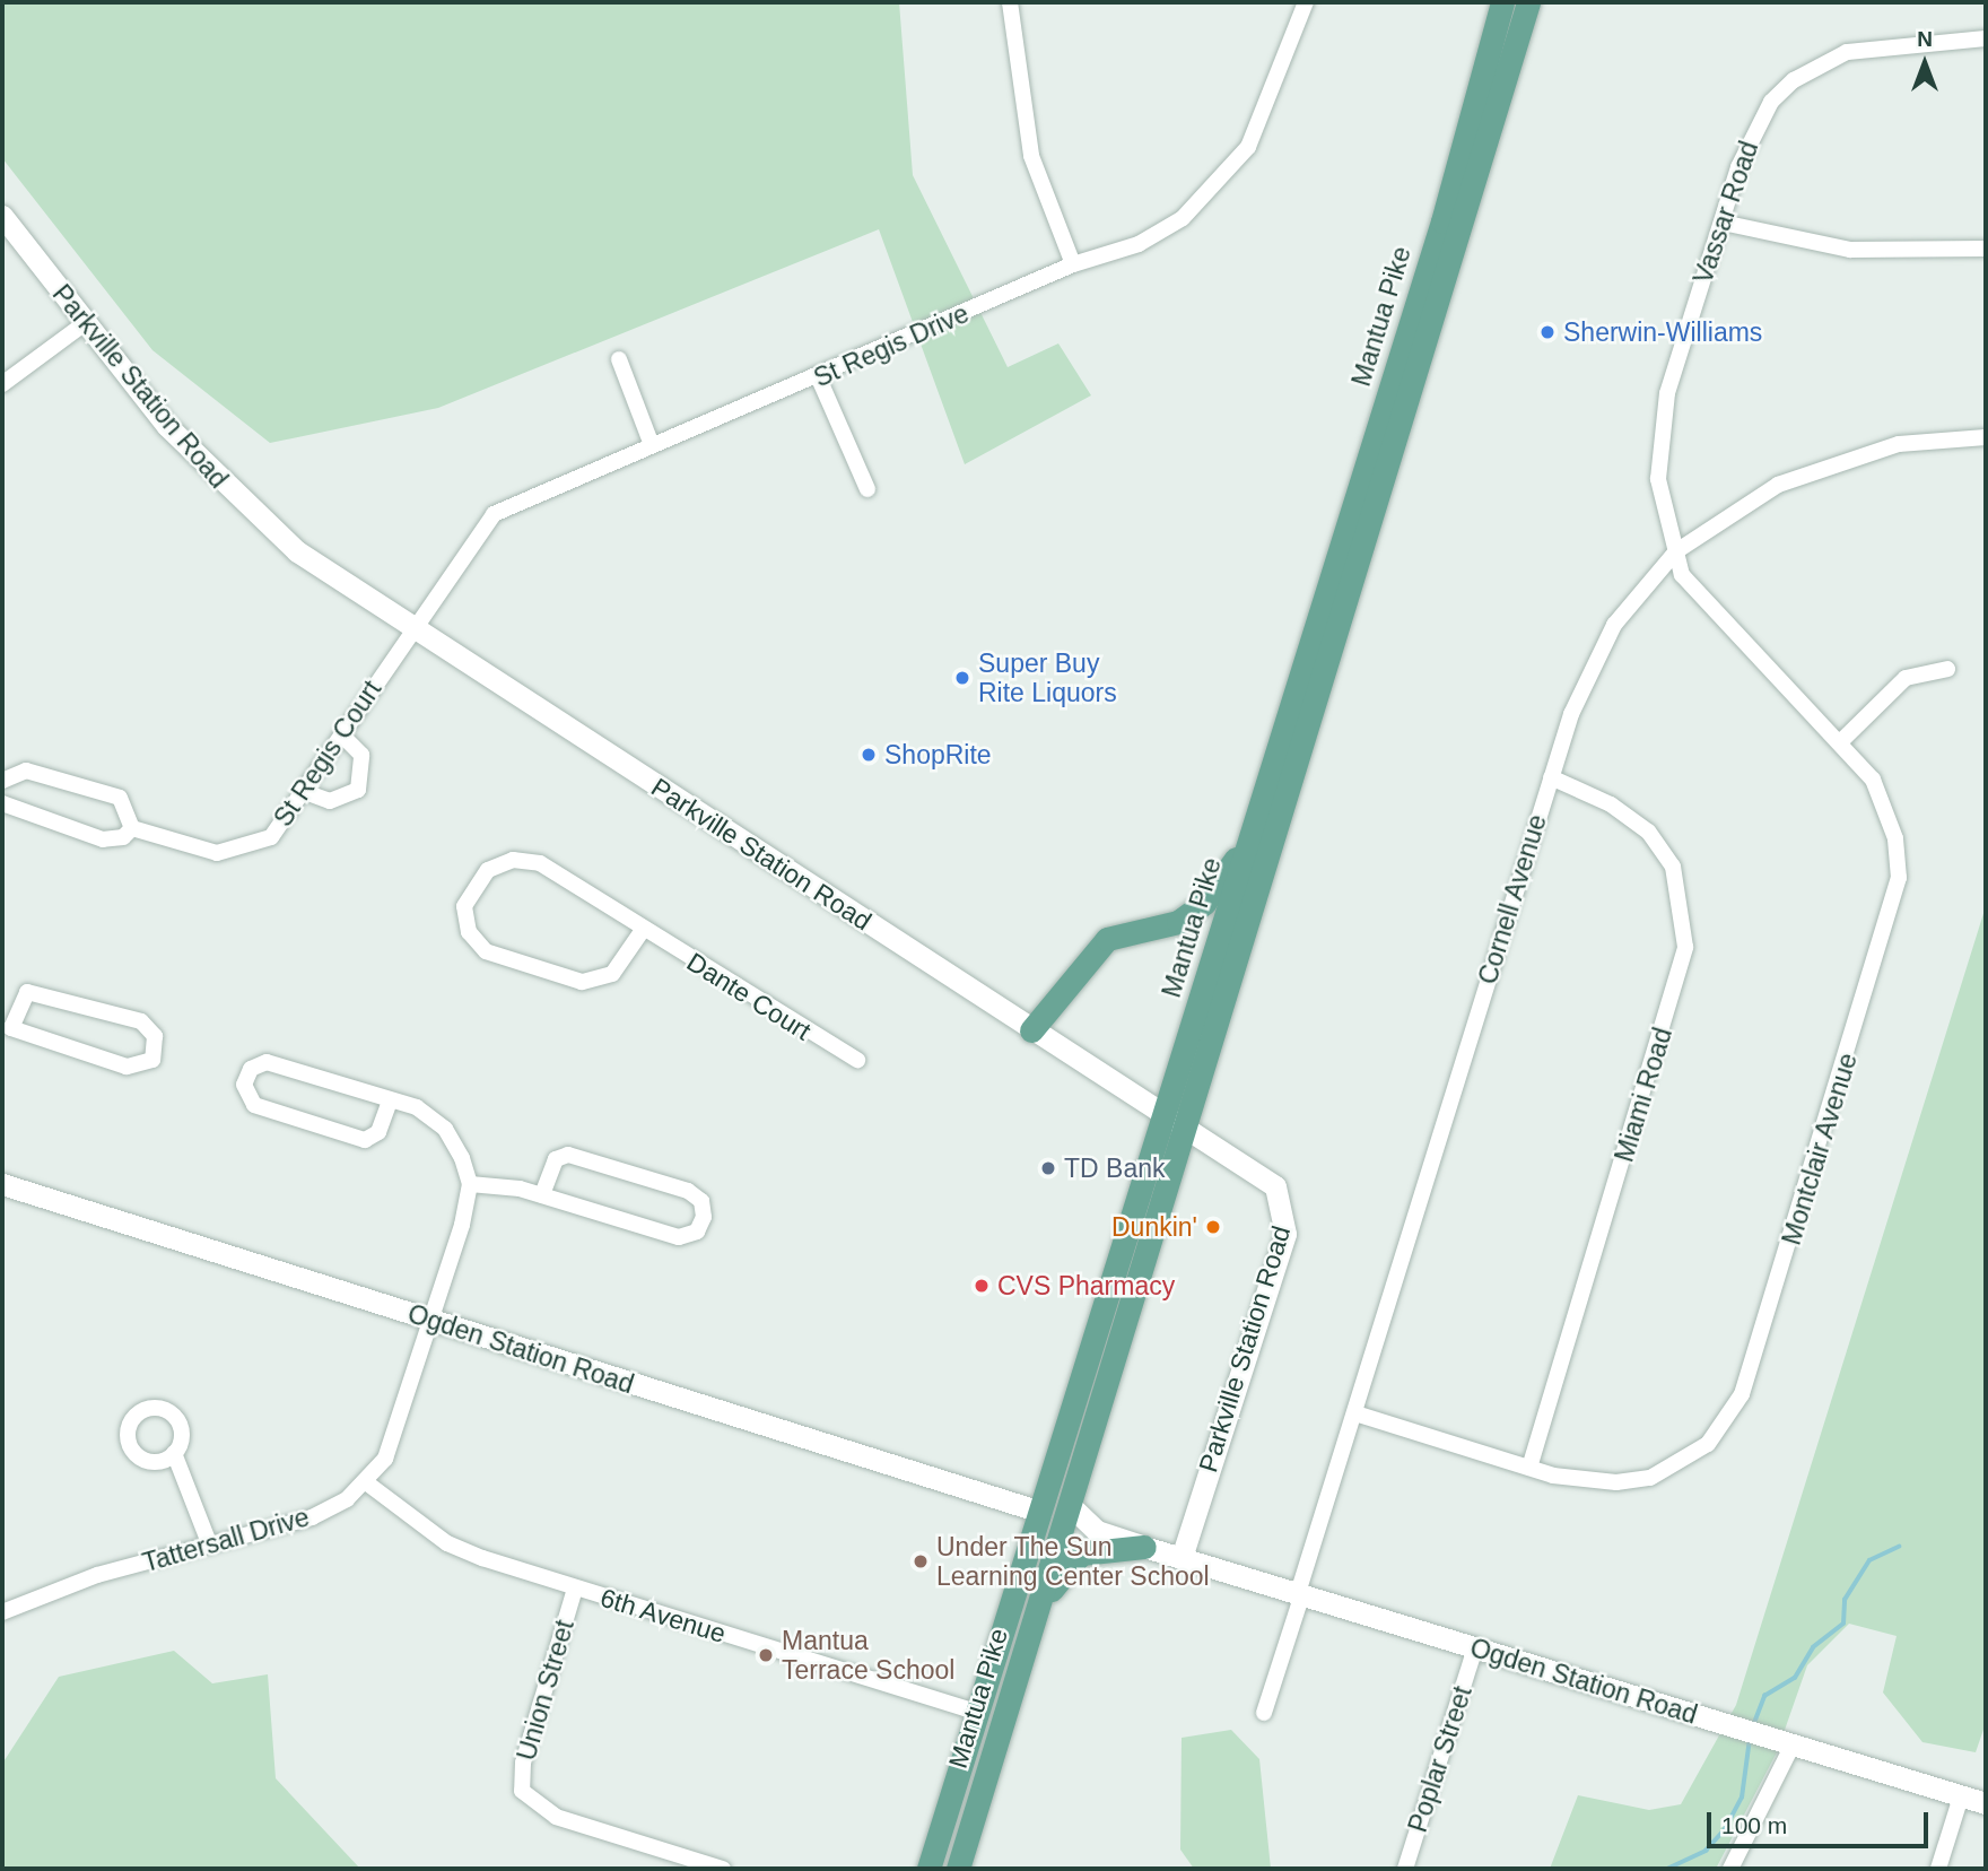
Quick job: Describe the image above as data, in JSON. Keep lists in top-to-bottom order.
{
  "streets": {
    "main road": ["Mantua Pike", "Parkville Station Road", "Ogden Station Road"],
    "street": [
      "Vassar Road",
      "St Regis Drive",
      "St Regis Court",
      "Cornell Avenue",
      "Dante Court",
      "Miami Road",
      "Montclair Avenue",
      "Tattersall Drive",
      "6th Avenue",
      "Union Street",
      "Poplar Street"
    ]
  },
  "crossings": [
    ["Vassar Road", "Cornell Avenue"],
    ["Vassar Road", "Montclair Avenue"],
    ["Mantua Pike", "Parkville Station Road"],
    ["Mantua Pike", "Ogden Station Road"],
    ["Mantua Pike", "6th Avenue"],
    ["St Regis Drive", "Parkville Station Road"],
    ["St Regis Drive", "St Regis Court"],
    ["Parkville Station Road", "St Regis Court"],
    ["Parkville Station Road", "Ogden Station Road"],
    ["Cornell Avenue", "Miami Road"],
    ["Cornell Avenue", "Montclair Avenue"],
    ["Cornell Avenue", "Ogden Station Road"],
    ["Miami Road", "Montclair Avenue"],
    ["Ogden Station Road", "Tattersall Drive"],
    ["Ogden Station Road", "Poplar Street"],
    ["Tattersall Drive", "6th Avenue"],
    ["6th Avenue", "Union Street"]
  ],
  "places": [
    "Sherwin-Williams",
    "Super Buy Rite Liquors",
    "ShopRite",
    "TD Bank",
    "Dunkin'",
    "CVS Pharmacy",
    "Under The Sun Learning Center School",
    "Mantua Terrace School"
  ],
  "scale_bar": "100 m",
  "north": "top"
}
